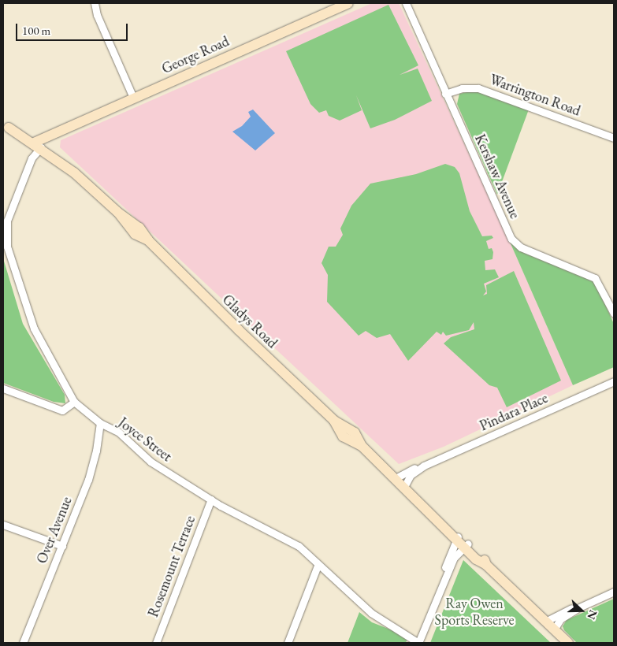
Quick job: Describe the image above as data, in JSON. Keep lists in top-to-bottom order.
{
  "streets": {
    "street": [
      "George Road",
      "Warrington Road",
      "Kershaw Avenue",
      "Gladys Road",
      "Pindara Place",
      "Joyce Street",
      "Over Avenue",
      "Rosemount Terrace"
    ]
  },
  "crossings": [
    ["George Road", "Gladys Road"],
    ["George Road", "Joyce Street"],
    ["Warrington Road", "Kershaw Avenue"],
    ["Gladys Road", "Pindara Place"],
    ["Gladys Road", "Joyce Street"],
    ["Joyce Street", "Over Avenue"],
    ["Joyce Street", "Rosemount Terrace"]
  ],
  "parks": ["Ray Owen Sports Reserve"],
  "scale_bar": "100 m",
  "north": "right"
}
